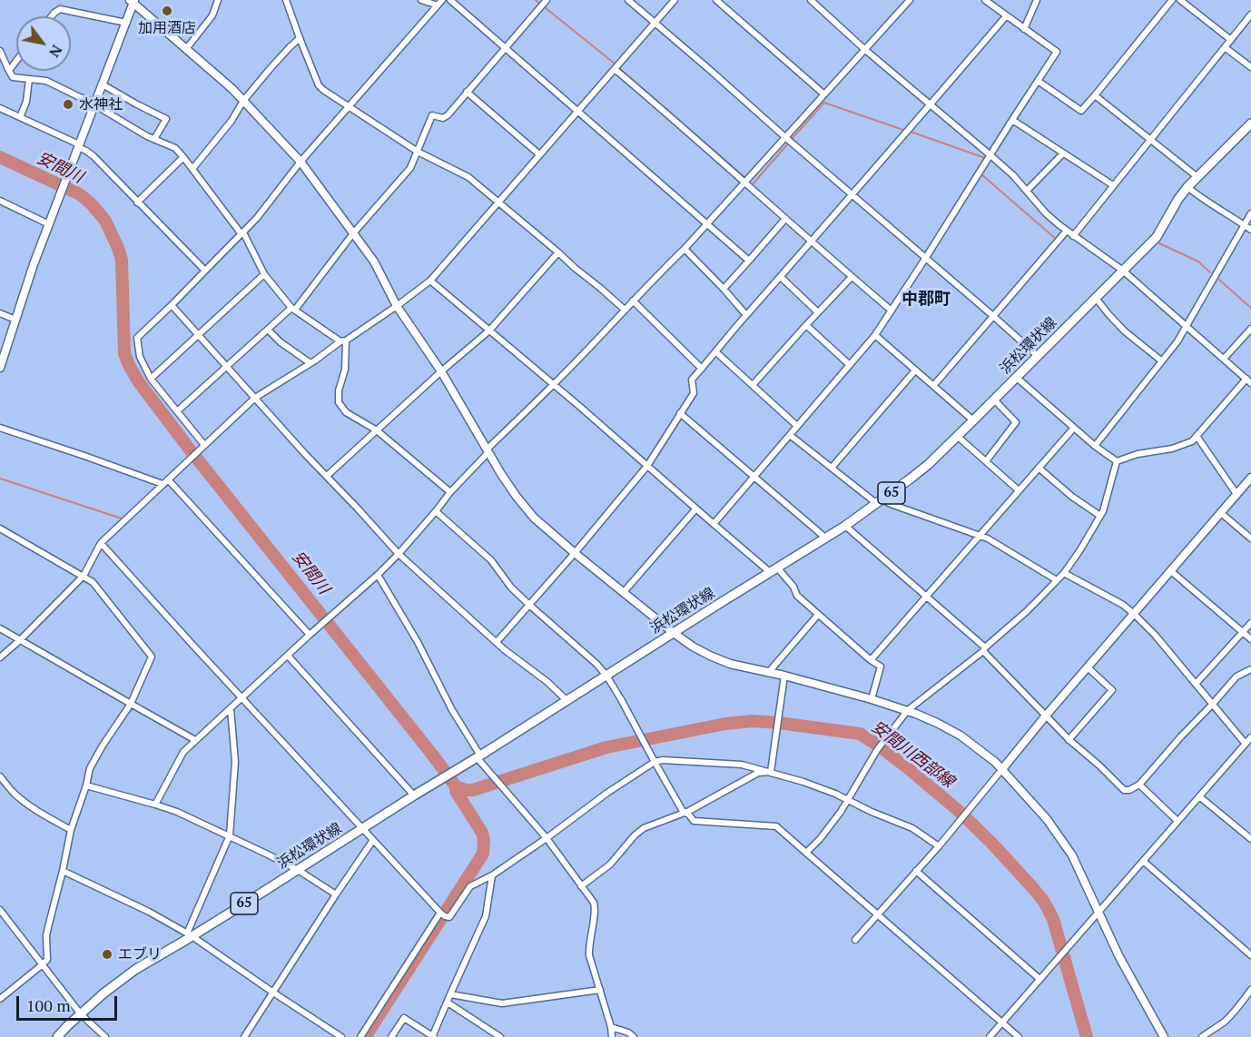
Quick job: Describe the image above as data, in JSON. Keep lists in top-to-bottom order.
{
  "streets": {
    "main road": ["浜松環状線", "65"]
  },
  "districts": ["中郡町"],
  "water": ["安間川", "安間川西部線"],
  "places": ["加用酒店", "水神社", "エブリ"],
  "scale_bar": "100 m",
  "north": "bottom right"
}
